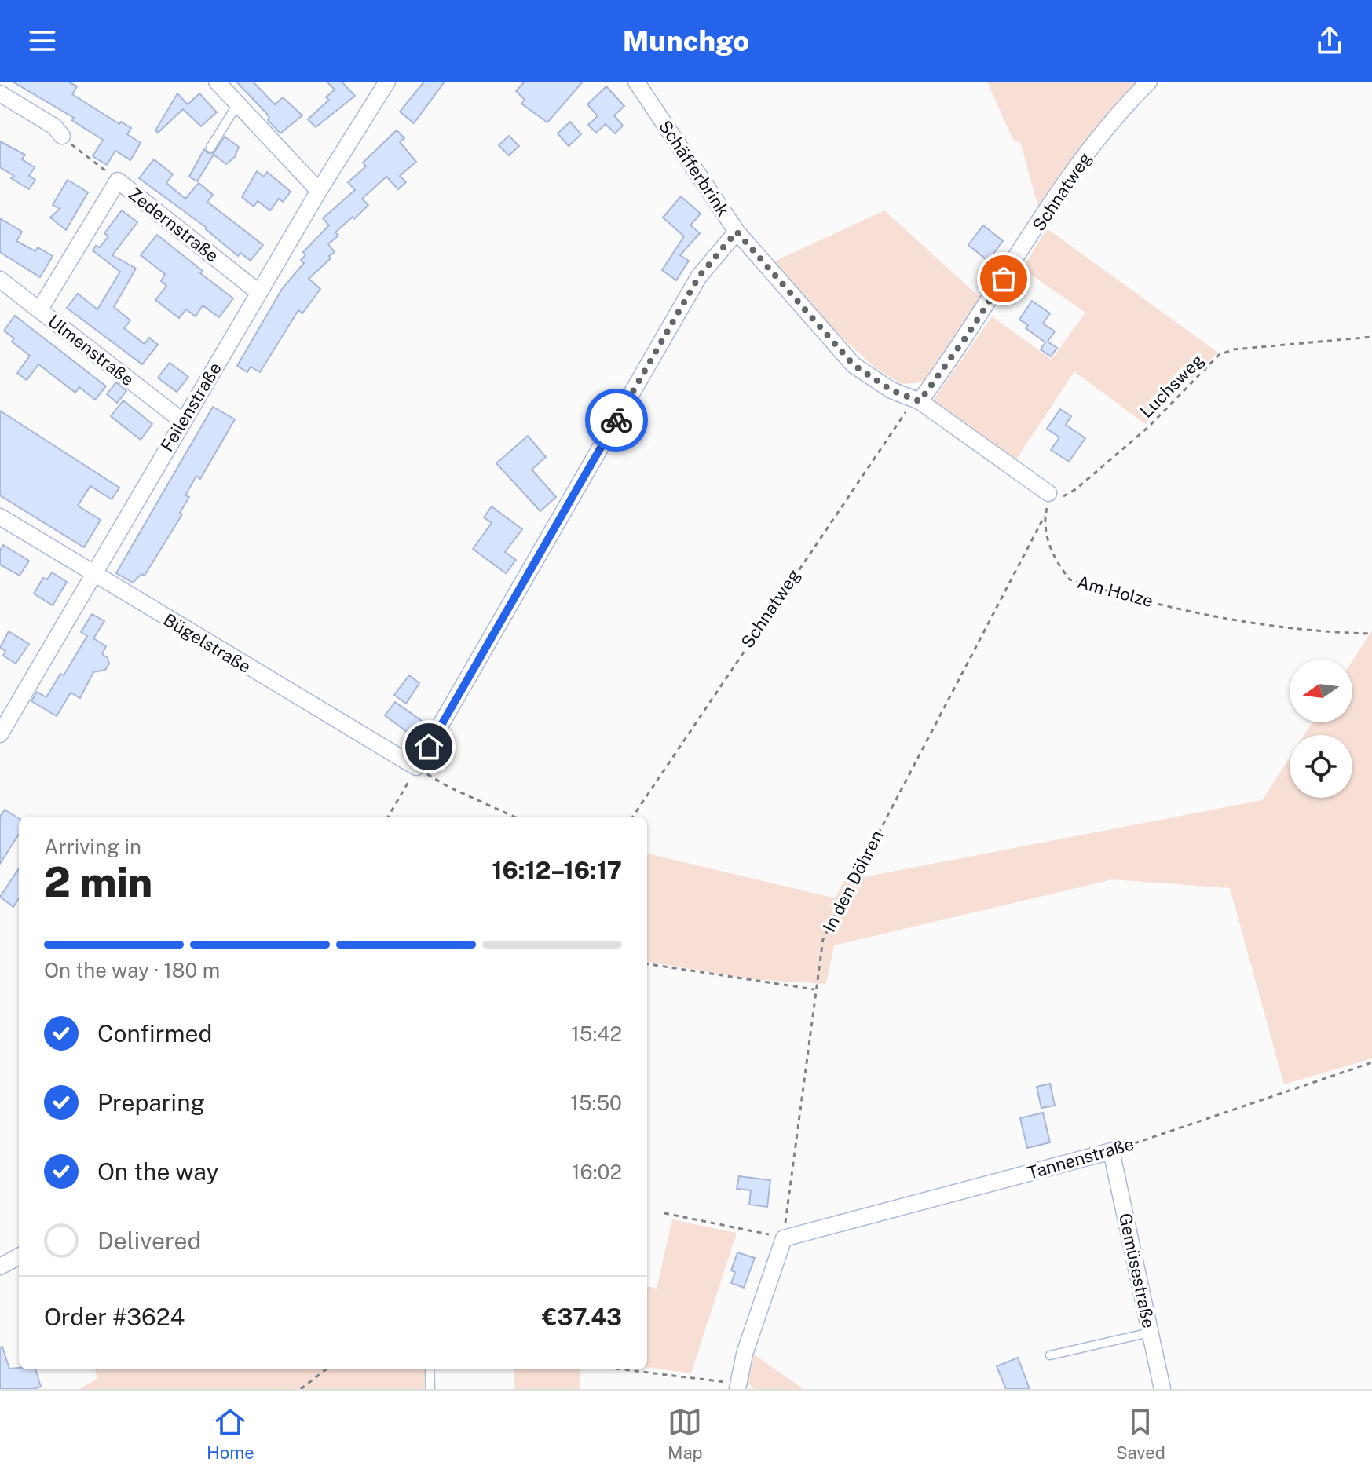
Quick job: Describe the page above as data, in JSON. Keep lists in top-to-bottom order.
{
  "streets": {
    "street": [
      "Schäfferbrink",
      "Schnatweg",
      "Zedernstraße",
      "Ulmenstraße",
      "Feilenstraße",
      "Bügelstraße",
      "Tannenstraße",
      "Gemüsestraße"
    ],
    "path": ["Luchsweg", "Am Holze", "In den Döhren"]
  },
  "crossings": [
    ["Schäfferbrink", "Schnatweg"],
    ["Zedernstraße", "Ulmenstraße"],
    ["Zedernstraße", "Feilenstraße"],
    ["Ulmenstraße", "Feilenstraße"],
    ["Luchsweg", "Am Holze"],
    ["Feilenstraße", "Bügelstraße"],
    ["Am Holze", "In den Döhren"],
    ["In den Döhren", "Tannenstraße"],
    ["Tannenstraße", "Gemüsestraße"]
  ],
  "north": "left",
  "page": {
    "header": "Munchgo",
    "heading": ["2 min", "Arriving in", "16:12–16:17"],
    "panel": ["Order #3624", "€37.43"],
    "bar": "On the way · 180 m",
    "list": [
      ["Confirmed", "15:42"],
      ["Preparing", "15:50"],
      ["On the way", "16:02"],
      "Delivered"
    ],
    "tabs": ["Home", "Map", "Saved"]
  }
}
